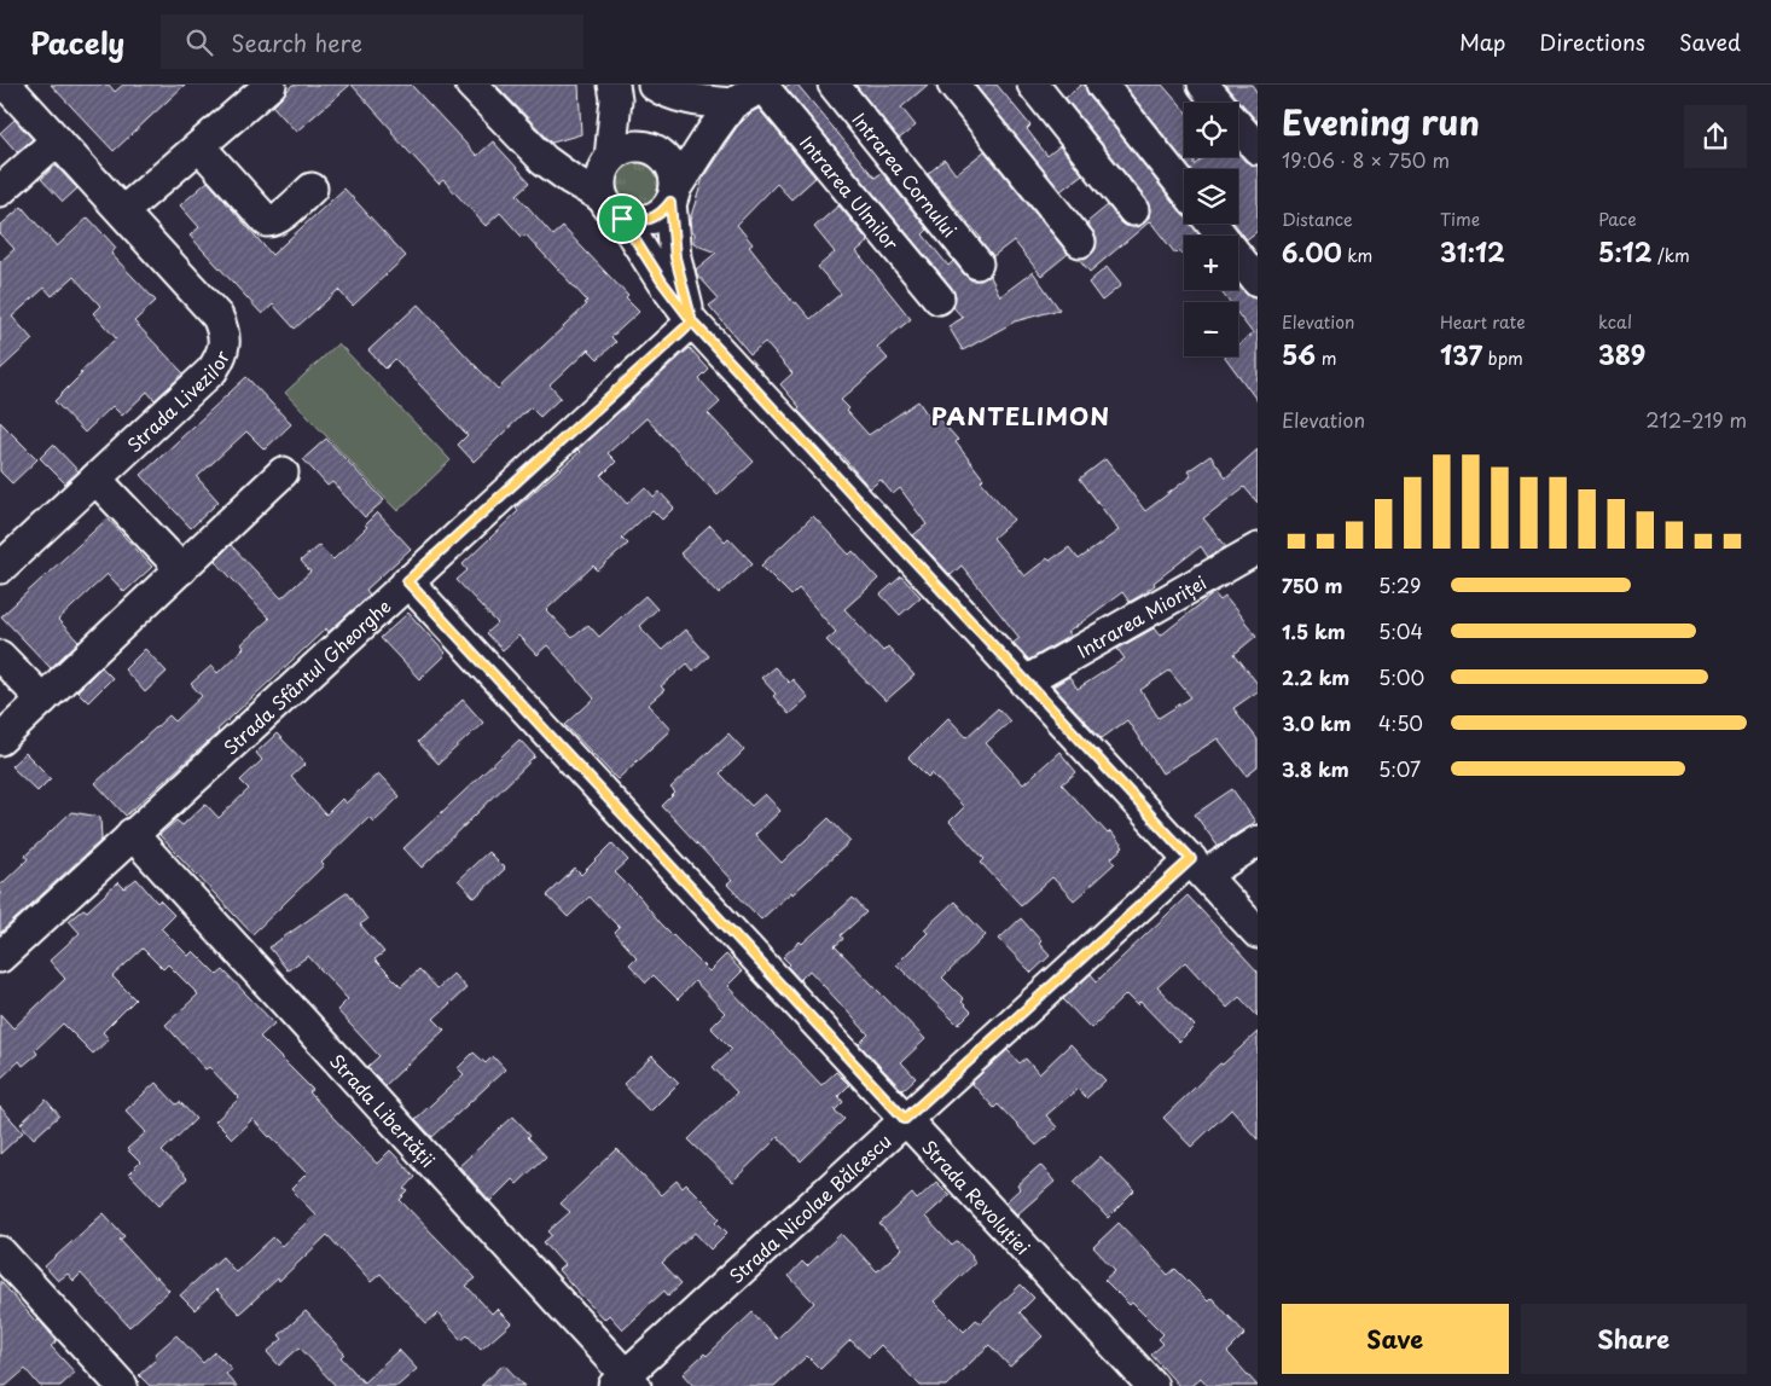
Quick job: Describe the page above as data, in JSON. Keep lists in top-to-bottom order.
{
  "streets": {
    "street": [
      "Intrarea Cornului",
      "Intrarea Ulmilor",
      "Strada Livezilor",
      "Intrarea Mioriței",
      "Strada Sfântul Gheorghe",
      "Strada Libertății",
      "Strada Revoluției",
      "Strada Nicolae Bălcescu"
    ]
  },
  "crossings": [
    ["Strada Sfântul Gheorghe", "Strada Libertății"],
    ["Strada Sfântul Gheorghe", "Strada Revoluției"],
    ["Strada Libertății", "Strada Nicolae Bălcescu"],
    ["Strada Revoluției", "Strada Nicolae Bălcescu"]
  ],
  "districts": ["PANTELIMON"],
  "page": {
    "header": "Pacely",
    "search": "Search here",
    "nav": ["Map", "Directions", "Saved"],
    "heading": ["Evening run", "19:06 · 8 × 750 m"],
    "map_buttons": ["+", "−"],
    "stats": [
      ["Distance", "6.00 km"],
      ["Time", "31:12"],
      ["Pace", "5:12 /km"],
      ["Elevation", "56 m"],
      ["Heart rate", "137 bpm"],
      ["kcal", "389"]
    ],
    "chart": ["Elevation", "212–219 m"],
    "list": [
      {
        "name": "750 m",
        "note": "5:29"
      },
      {
        "name": "1.5 km",
        "note": "5:04"
      },
      {
        "name": "2.2 km",
        "note": "5:00"
      },
      {
        "name": "3.0 km",
        "note": "4:50"
      },
      {
        "name": "3.8 km",
        "note": "5:07"
      }
    ],
    "buttons": ["Save", "Share"]
  }
}
